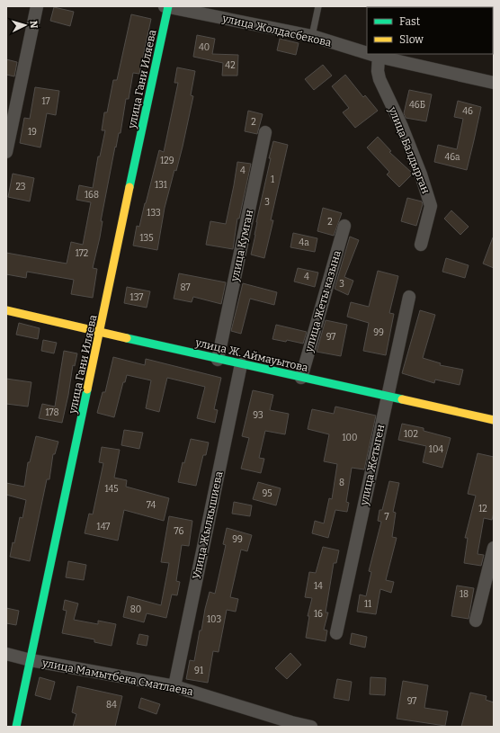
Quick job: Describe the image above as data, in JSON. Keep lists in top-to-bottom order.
{
  "streets": {
    "street": [
      "улица Жолдасбекова",
      "улица Гани Иляева",
      "улица Балдырган",
      "улица Кумган",
      "улица Жеты казына",
      "улица Ж. Аймауытова",
      "улица Жетыген",
      "Улица Жылкышиева",
      "улица Мамытбека Сматлаева"
    ]
  },
  "crossings": [
    ["улица Жолдасбекова", "улица Гани Иляева"],
    ["улица Жолдасбекова", "улица Балдырган"],
    ["улица Гани Иляева", "улица Ж. Аймауытова"],
    ["улица Гани Иляева", "улица Мамытбека Сматлаева"],
    ["улица Кумган", "улица Ж. Аймауытова"],
    ["улица Жеты казына", "улица Ж. Аймауытова"],
    ["улица Ж. Аймауытова", "улица Жетыген"],
    ["улица Ж. Аймауытова", "Улица Жылкышиева"],
    ["Улица Жылкышиева", "улица Мамытбека Сматлаева"]
  ],
  "house_numbers": [
    "40",
    "42",
    "17",
    "46Б",
    "46",
    "2",
    "19",
    "46а",
    "129",
    "4",
    "1",
    "131",
    "23",
    "168",
    "3",
    "133",
    "2",
    "135",
    "4а",
    "172",
    "4",
    "3",
    "87",
    "137",
    "99",
    "97",
    "178",
    "93",
    "102",
    "100",
    "104",
    "8",
    "145",
    "95",
    "74",
    "12",
    "7",
    "147",
    "76",
    "99",
    "14",
    "18",
    "11",
    "80",
    "16",
    "103",
    "91",
    "97",
    "84"
  ],
  "legend": ["Fast", "Slow"],
  "north": "right"
}
